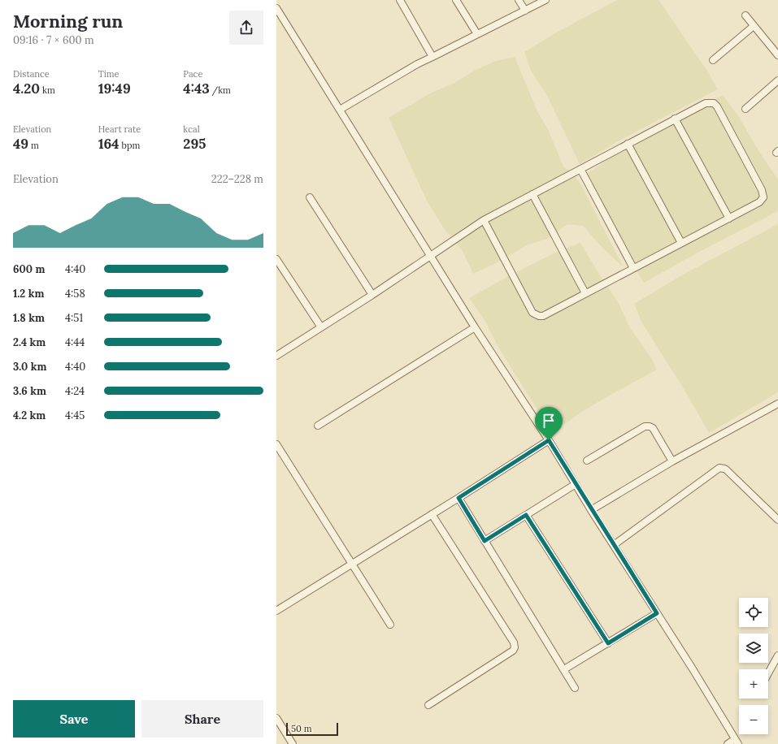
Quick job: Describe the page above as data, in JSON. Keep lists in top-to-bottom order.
{
  "scale_bar": "50 m",
  "page": {
    "heading": ["Morning run", "09:16 · 7 × 600 m"],
    "stats": [
      ["Distance", "4.20 km"],
      ["Time", "19:49"],
      ["Pace", "4:43 /km"],
      ["Elevation", "49 m"],
      ["Heart rate", "164 bpm"],
      ["kcal", "295"]
    ],
    "chart": ["Elevation", "222–228 m"],
    "list": [
      {
        "name": "600 m",
        "note": "4:40"
      },
      {
        "name": "1.2 km",
        "note": "4:58"
      },
      {
        "name": "1.8 km",
        "note": "4:51"
      },
      {
        "name": "2.4 km",
        "note": "4:44"
      },
      {
        "name": "3.0 km",
        "note": "4:40"
      },
      {
        "name": "3.6 km",
        "note": "4:24"
      },
      {
        "name": "4.2 km",
        "note": "4:45"
      }
    ],
    "map_buttons": ["+", "−"],
    "buttons": ["Save", "Share"],
    "scale": "50 m"
  }
}
